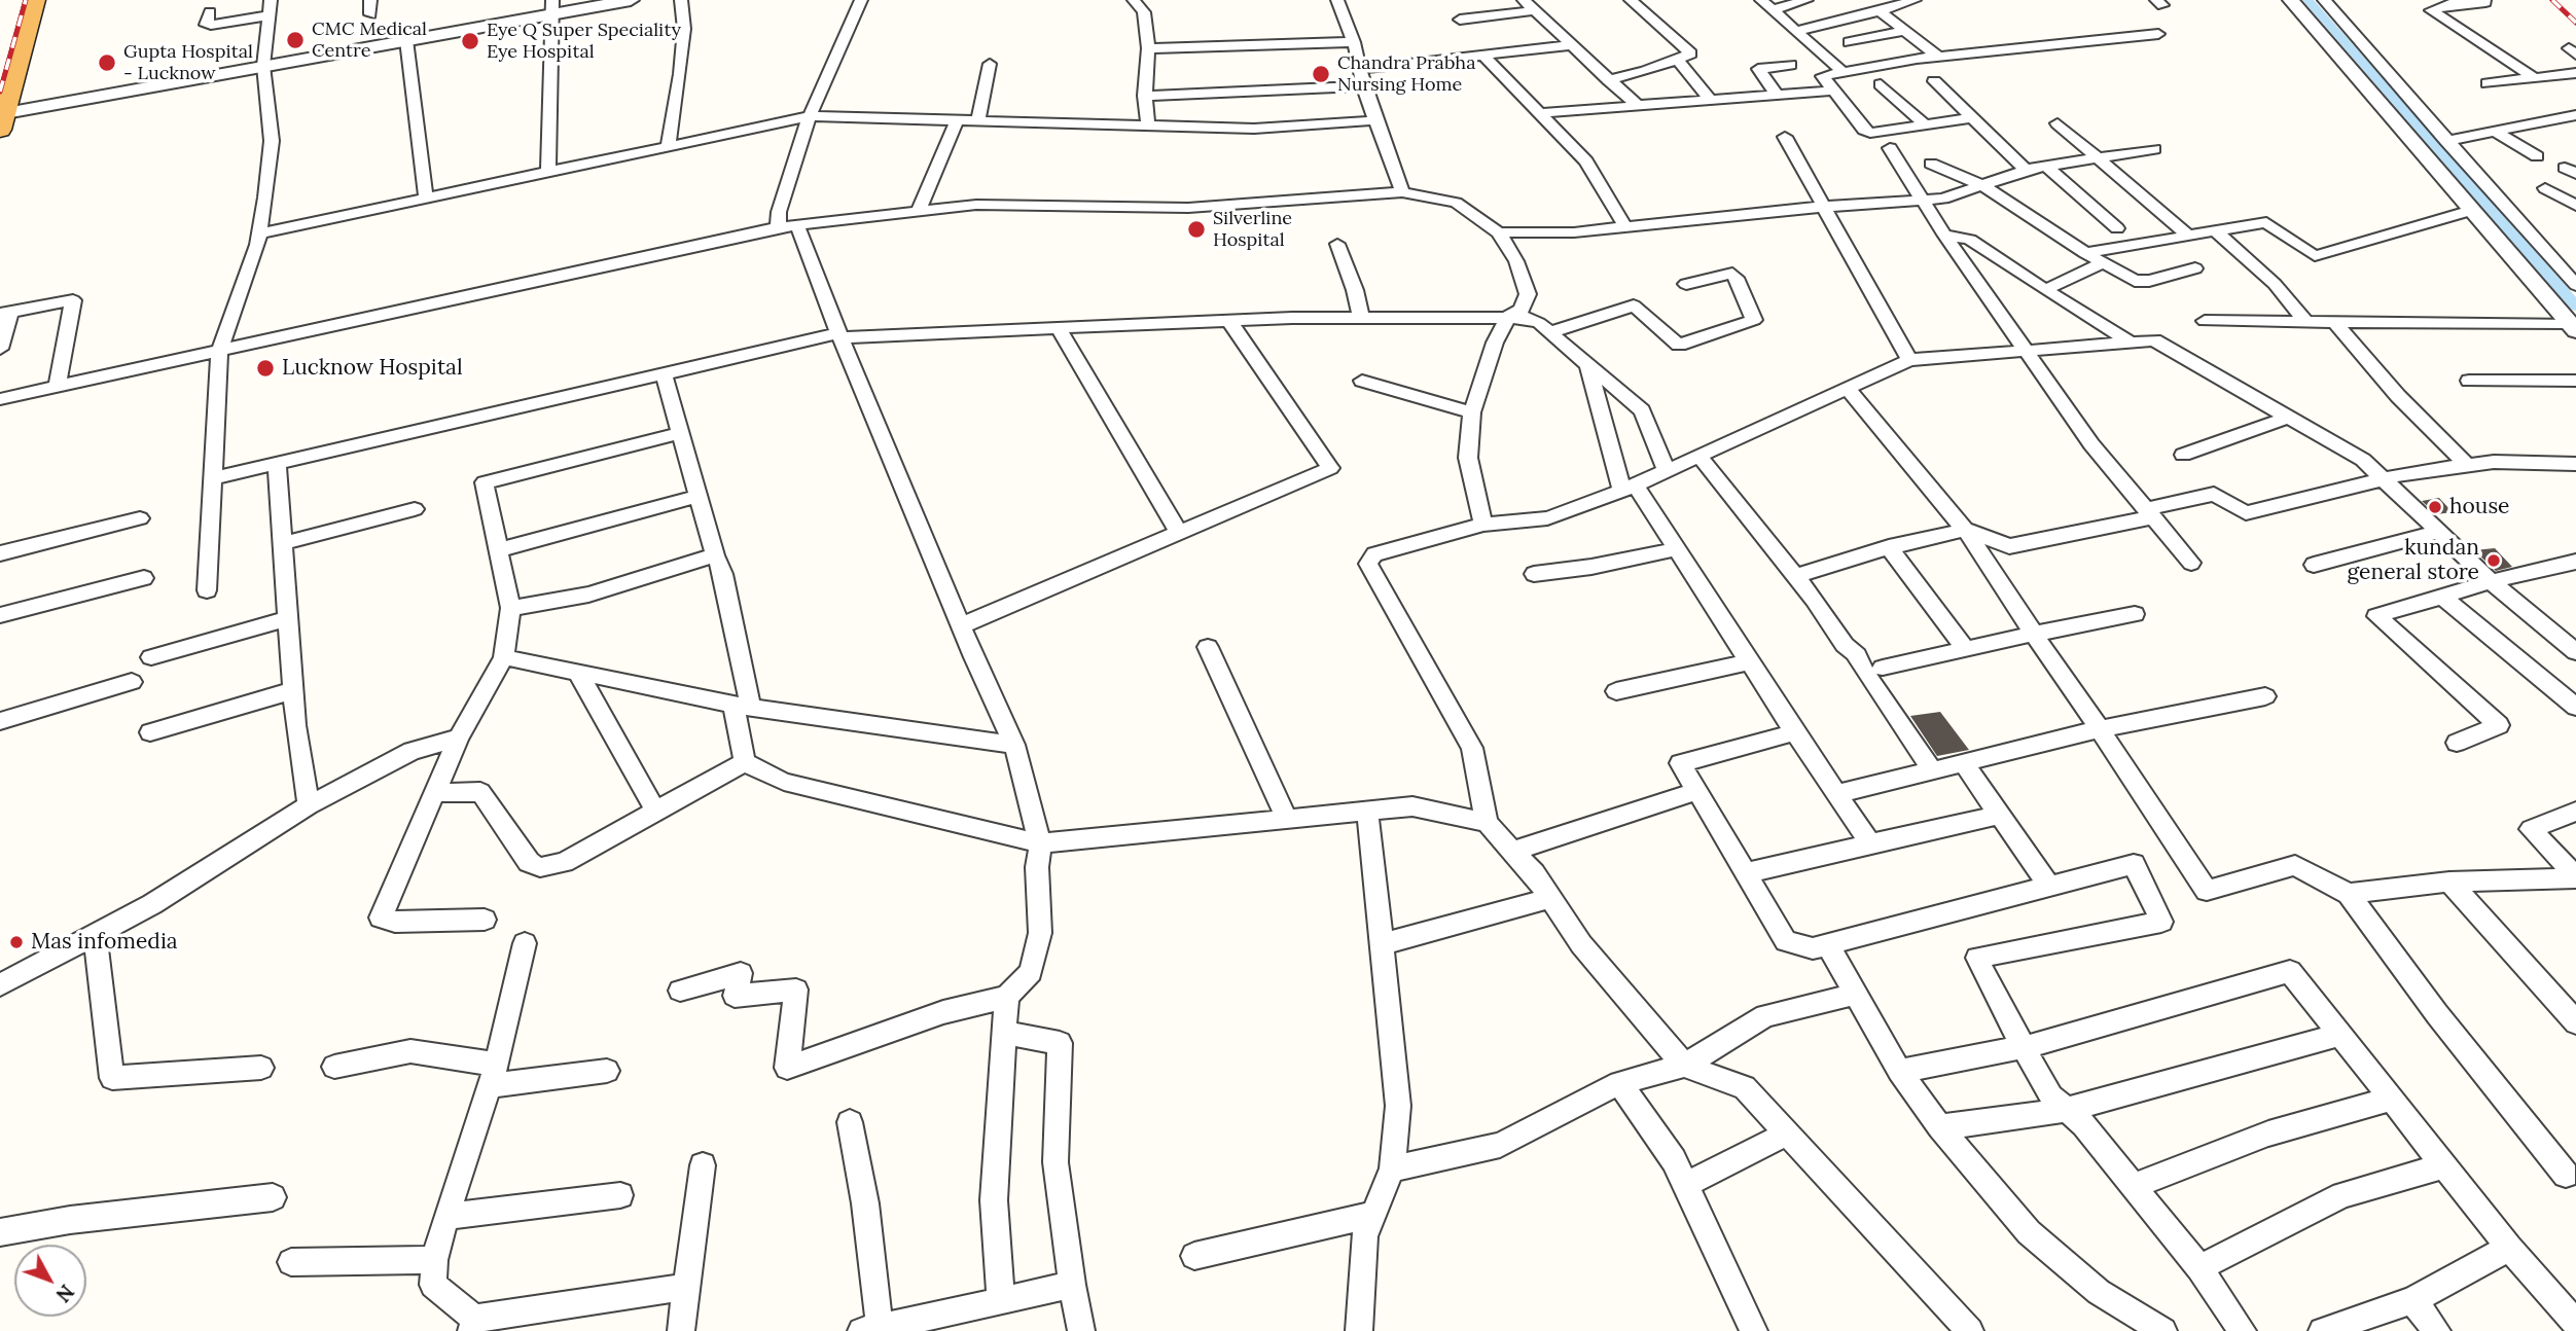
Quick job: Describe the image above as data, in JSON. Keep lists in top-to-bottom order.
{
  "places": [
    "CMC Medical Centre",
    "Eye Q Super Speciality Eye Hospital",
    "Gupta Hospital - Lucknow",
    "Chandra Prabha Nursing Home",
    "Silverline Hospital",
    "Lucknow Hospital",
    "house",
    "kundan general store",
    "Mas infomedia"
  ],
  "north": "bottom right"
}
